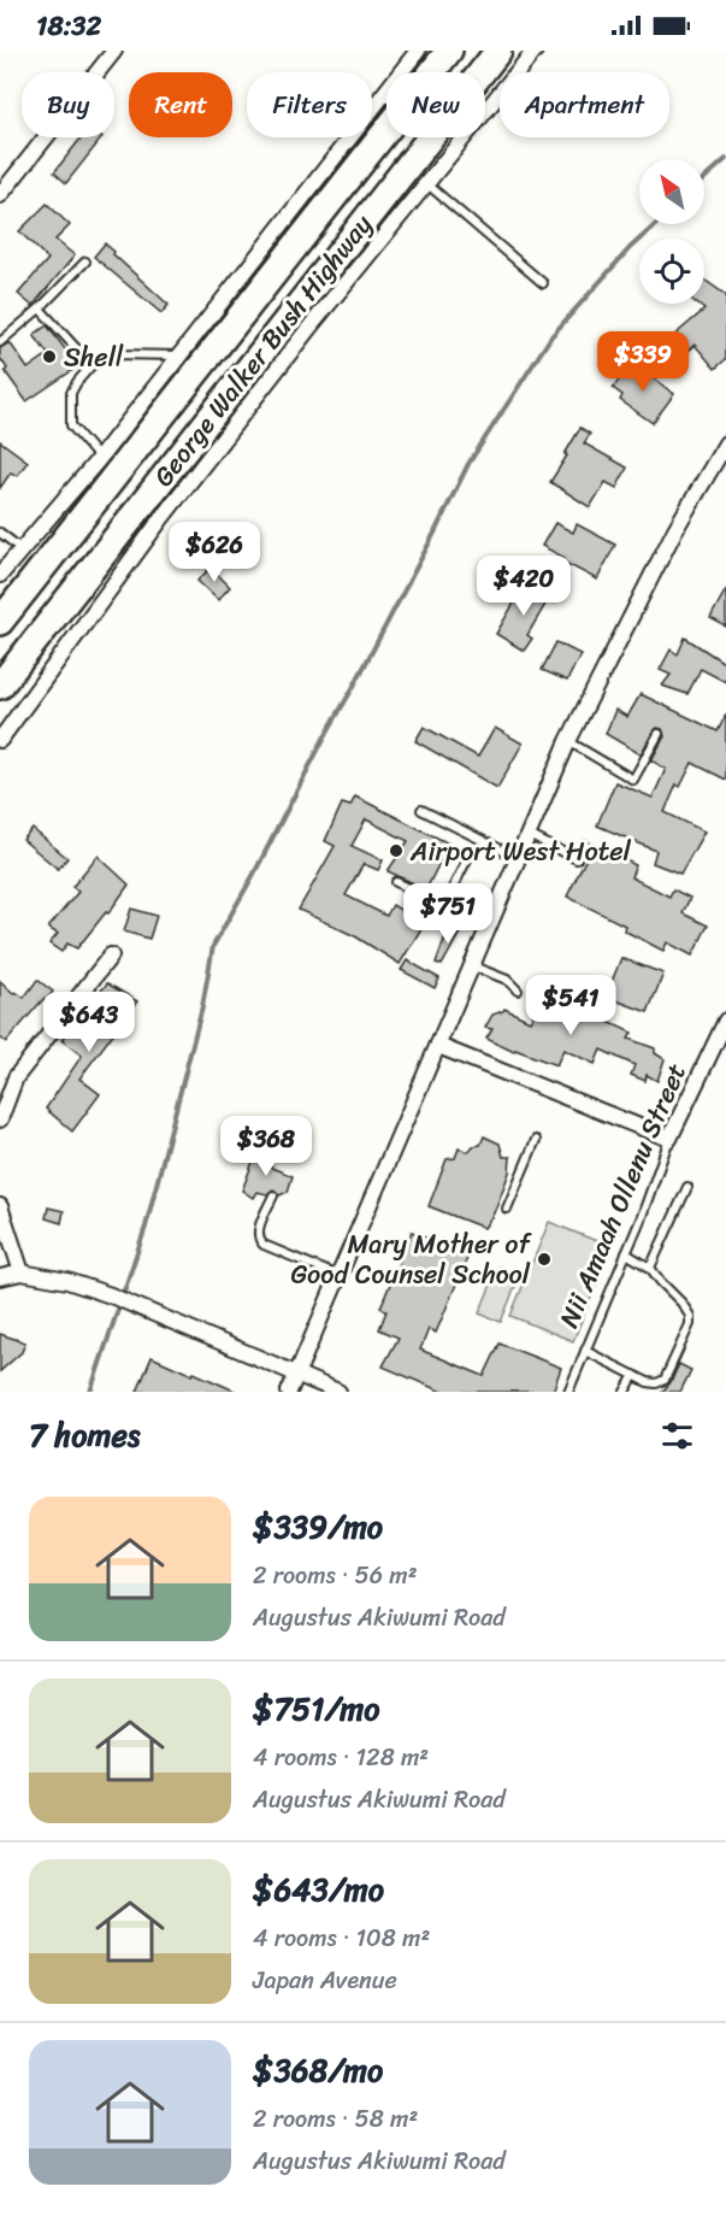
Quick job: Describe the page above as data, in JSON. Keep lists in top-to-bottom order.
{
  "streets": {
    "highway": ["George Walker Bush Highway"],
    "street": ["Nii Amaah Ollenu Street"]
  },
  "places": ["Shell", "Airport West Hotel", "Mary Mother of Good Counsel School"],
  "north": "top left",
  "page": {
    "status": "18:32",
    "chip": [
      "Buy",
      "Rent",
      "Filters",
      "New",
      "Apartment"
    ],
    "price": [
      "$339",
      "$626",
      "$420",
      "$751",
      "$541",
      "$643",
      "$368"
    ],
    "heading": "7 homes",
    "list": [
      {
        "name": "$339/mo",
        "note": "2 rooms · 56 m² · Augustus Akiwumi Road"
      },
      {
        "name": "$751/mo",
        "note": "4 rooms · 128 m² · Augustus Akiwumi Road"
      },
      {
        "name": "$643/mo",
        "note": "4 rooms · 108 m² · Japan Avenue"
      },
      {
        "name": "$368/mo",
        "note": "2 rooms · 58 m² · Augustus Akiwumi Road"
      }
    ]
  }
}
